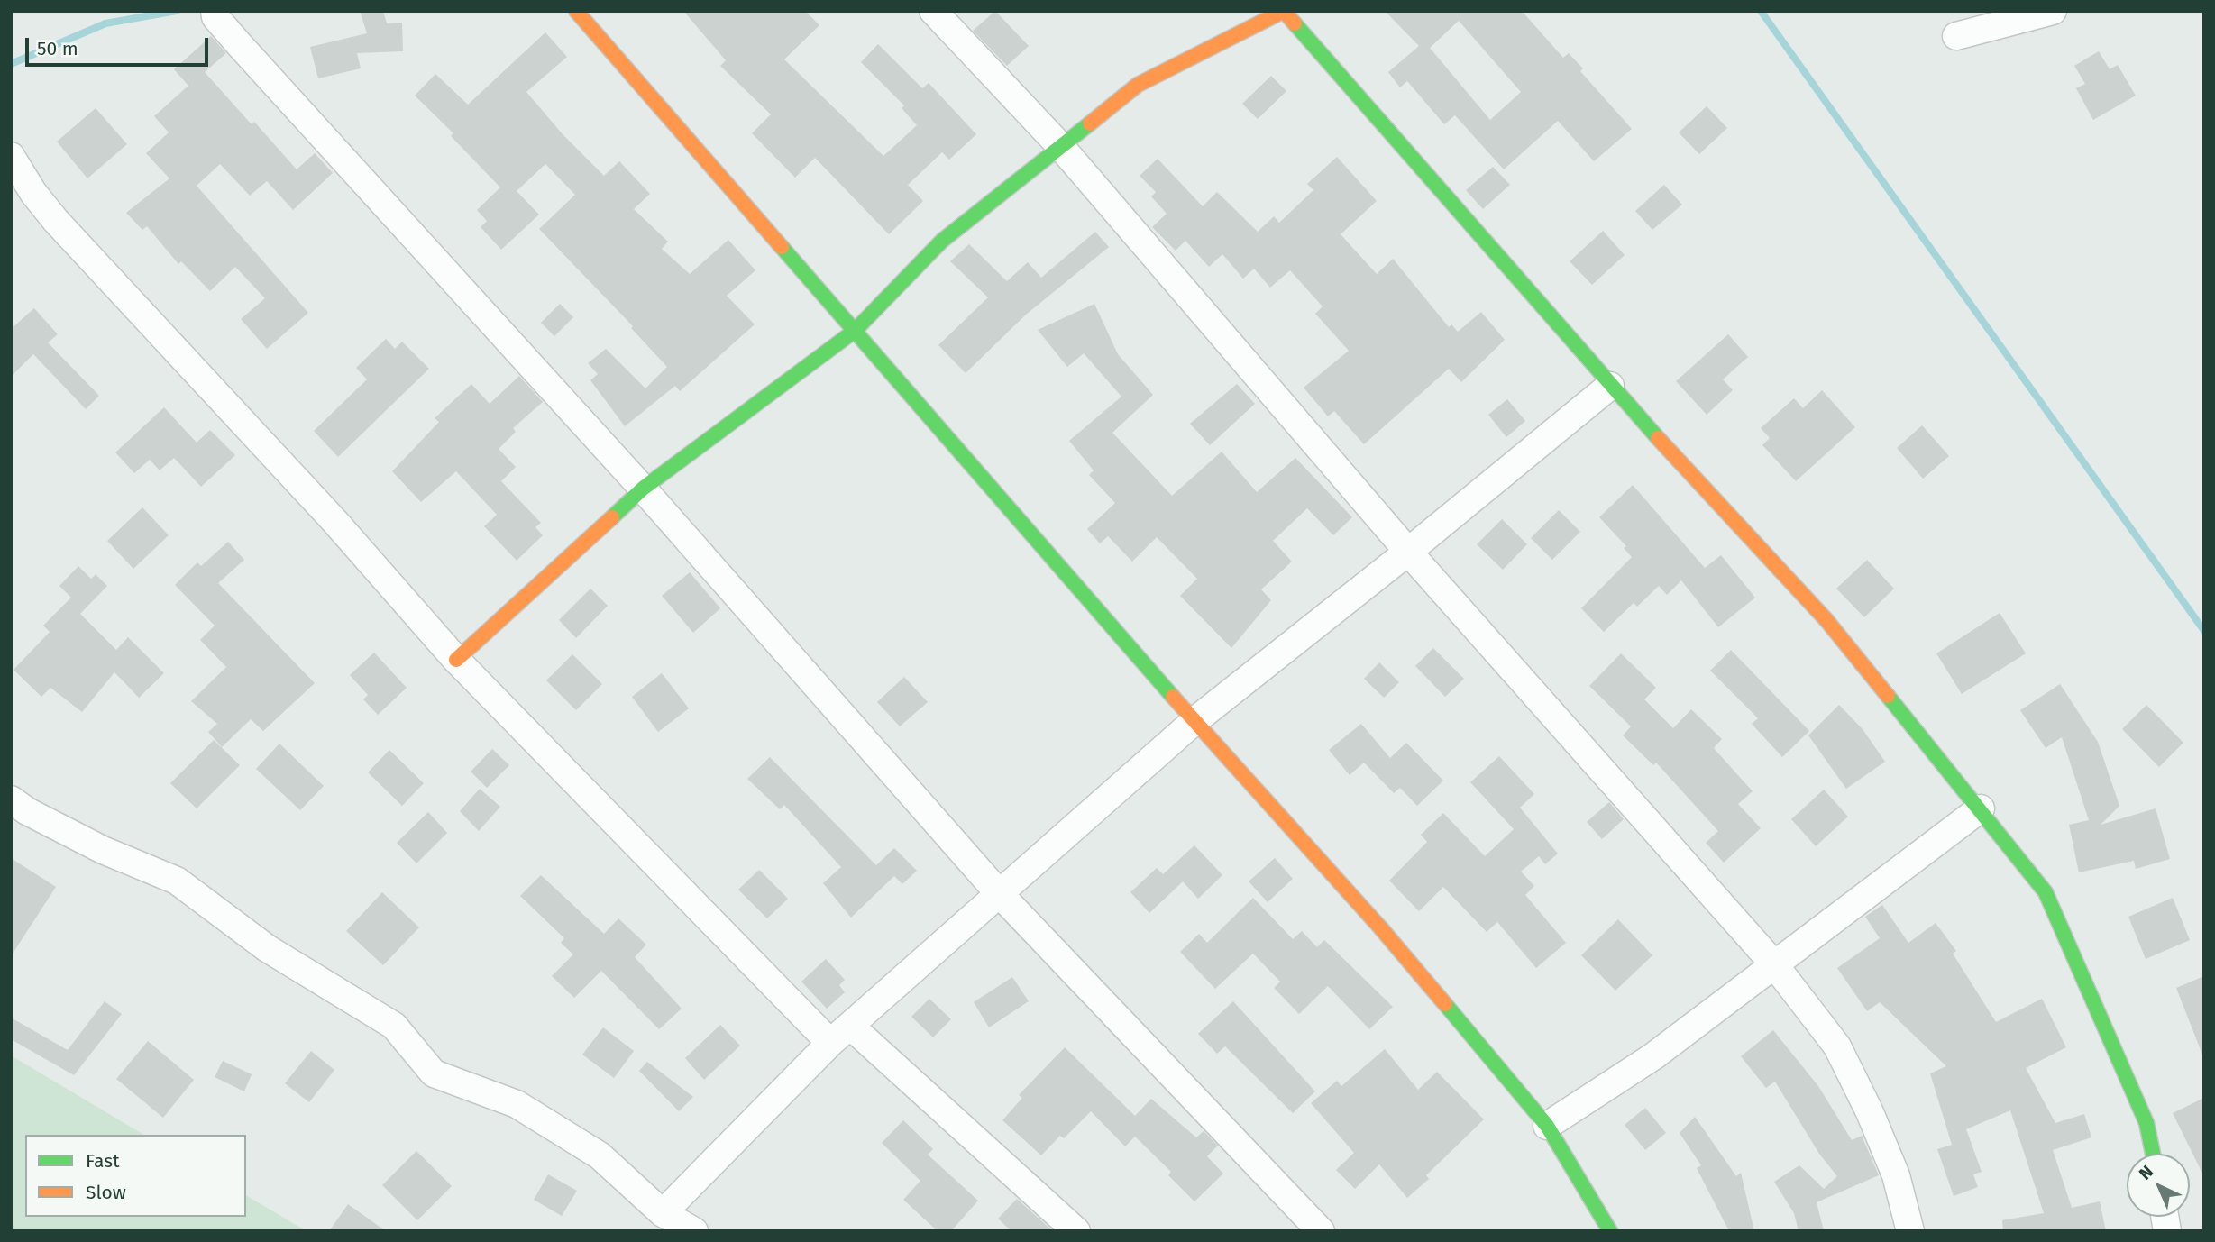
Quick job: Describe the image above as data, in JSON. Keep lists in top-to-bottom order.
{
  "legend": ["Fast", "Slow"],
  "scale_bar": "50 m",
  "north": "top left"
}
